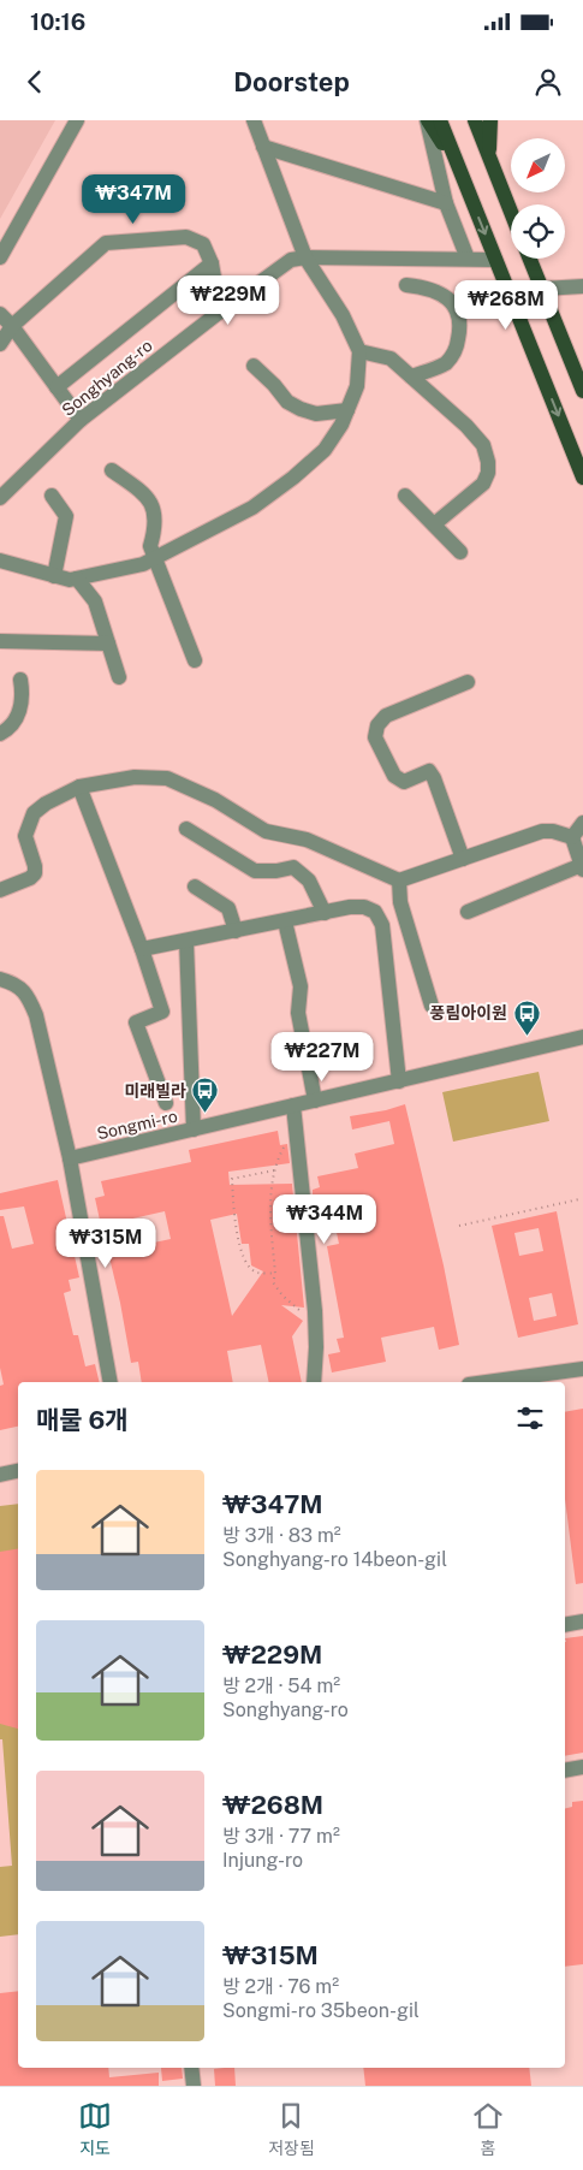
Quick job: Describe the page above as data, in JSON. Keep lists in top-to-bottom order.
{
  "streets": {
    "street": ["Songhyang-ro", "Songmi-ro"]
  },
  "places": {
    "bus stop": ["풍림아이원", "미래빌라"]
  },
  "north": "bottom left",
  "page": {
    "status": "10:16",
    "header": "Doorstep",
    "price": [
      "₩347M",
      "₩229M",
      "₩268M",
      "₩227M",
      "₩344M",
      "₩315M"
    ],
    "heading": "매물 6개",
    "list": [
      {
        "name": "₩347M",
        "note": "방 3개 · 83 m² · Songhyang-ro 14beon-gil"
      },
      {
        "name": "₩229M",
        "note": "방 2개 · 54 m² · Songhyang-ro"
      },
      {
        "name": "₩268M",
        "note": "방 3개 · 77 m² · Injung-ro"
      },
      {
        "name": "₩315M",
        "note": "방 2개 · 76 m² · Songmi-ro 35beon-gil"
      }
    ],
    "tabs": ["지도", "저장됨", "홈"]
  }
}
